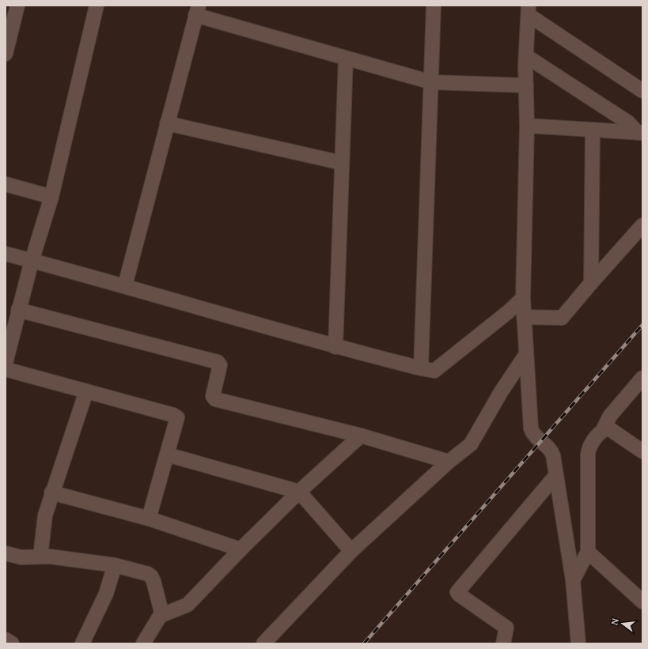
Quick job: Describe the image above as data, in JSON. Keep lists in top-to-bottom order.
{
  "north": "left"
}
